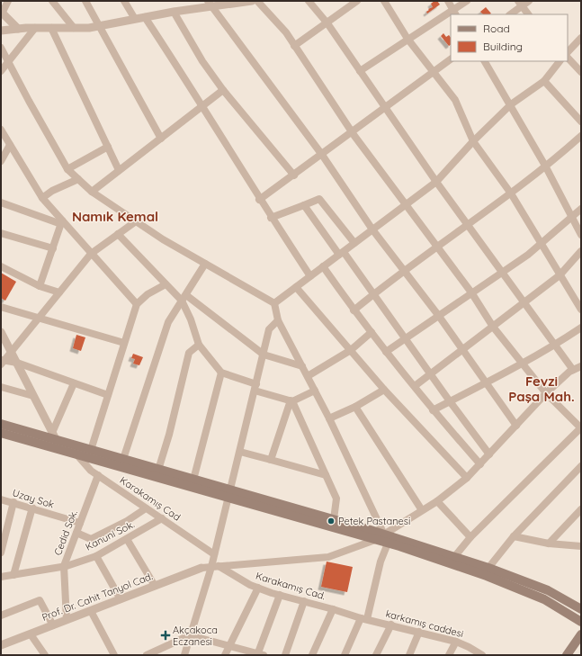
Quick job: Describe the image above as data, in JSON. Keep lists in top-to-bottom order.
{
  "streets": {
    "street": [
      "Uzay Sok",
      "Karakamış Cad",
      "Cedid Sok.",
      "Kanuni Sok.",
      "Karakamış Cad.",
      "Prof. Dr. Cahit Tanyol Cad.",
      "karkamış caddesi"
    ]
  },
  "crossings": [
    ["Uzay Sok", "Cedid Sok."],
    ["Karakamış Cad", "Cedid Sok."],
    ["Karakamış Cad", "Kanuni Sok."],
    ["Cedid Sok.", "Kanuni Sok."],
    ["Cedid Sok.", "Prof. Dr. Cahit Tanyol Cad."],
    ["Karakamış Cad.", "karkamış caddesi"]
  ],
  "districts": ["Namık Kemal", "Fevzi Paşa Mah."],
  "places": {
    "other": ["Petek Pastanesi"],
    "health": ["Akçakoca Eczanesi"]
  },
  "legend": ["Road", "Building"]
}
